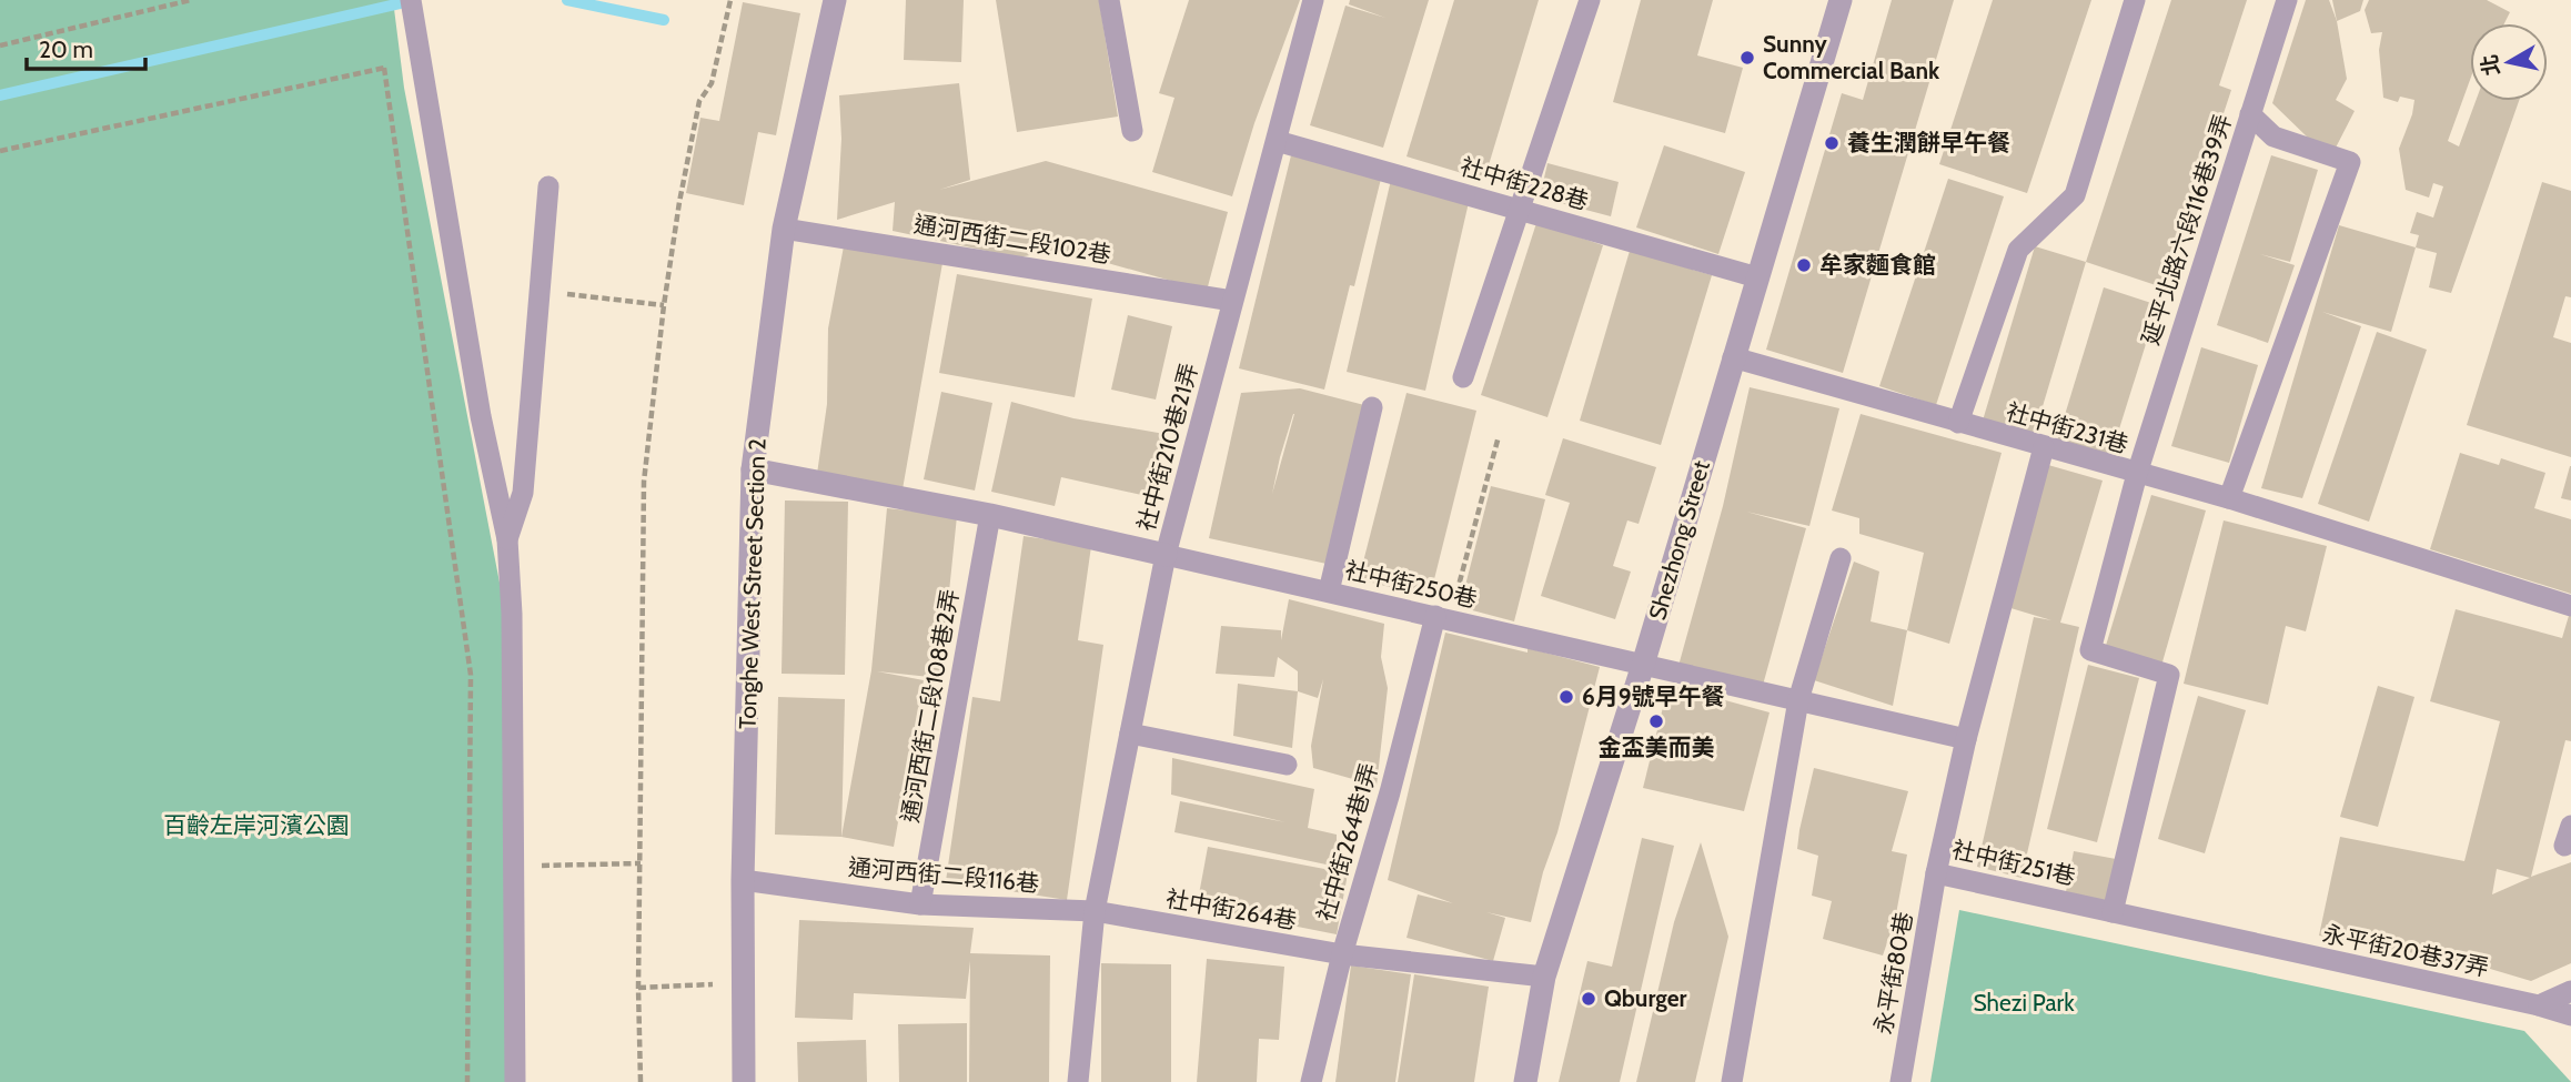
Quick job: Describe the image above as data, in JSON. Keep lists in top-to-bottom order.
{
  "streets": {
    "street": ["Shezhong Street", "Tonghe West Street Section 2"],
    "lane": [
      "社中街228巷",
      "延平北路六段116巷39弄",
      "通河西街二段102巷",
      "社中街231巷",
      "社中街210巷21弄",
      "社中街250巷",
      "通河西街二段108巷2弄",
      "社中街264巷1弄",
      "社中街251巷",
      "通河西街二段116巷",
      "社中街264巷",
      "永平街20巷37弄",
      "永平街80巷"
    ]
  },
  "crossings": [
    ["社中街228巷", "社中街210巷21弄"],
    ["社中街228巷", "Shezhong Street"],
    ["延平北路六段116巷39弄", "社中街231巷"],
    ["延平北路六段116巷39弄", "社中街251巷"],
    ["通河西街二段102巷", "社中街210巷21弄"],
    ["通河西街二段102巷", "Tonghe West Street Section 2"],
    ["社中街231巷", "Shezhong Street"],
    ["社中街231巷", "社中街251巷"],
    ["社中街210巷21弄", "社中街250巷"],
    ["社中街210巷21弄", "通河西街二段116巷"],
    ["社中街210巷21弄", "社中街264巷"],
    ["Shezhong Street", "社中街250巷"],
    ["Shezhong Street", "社中街264巷"],
    ["Tonghe West Street Section 2", "通河西街二段116巷"],
    ["社中街250巷", "社中街264巷1弄"],
    ["通河西街二段108巷2弄", "通河西街二段116巷"],
    ["社中街264巷1弄", "社中街264巷"],
    ["社中街251巷", "永平街20巷37弄"],
    ["社中街251巷", "永平街80巷"],
    ["通河西街二段116巷", "社中街264巷"]
  ],
  "parks": ["百齡左岸河濱公園", "Shezi Park"],
  "places": [
    "Sunny Commercial Bank",
    "養生潤餅早午餐",
    "牟家麵食館",
    "6月9號早午餐",
    "金盃美而美",
    "Qburger"
  ],
  "scale_bar": "20 m",
  "north": "left"
}
